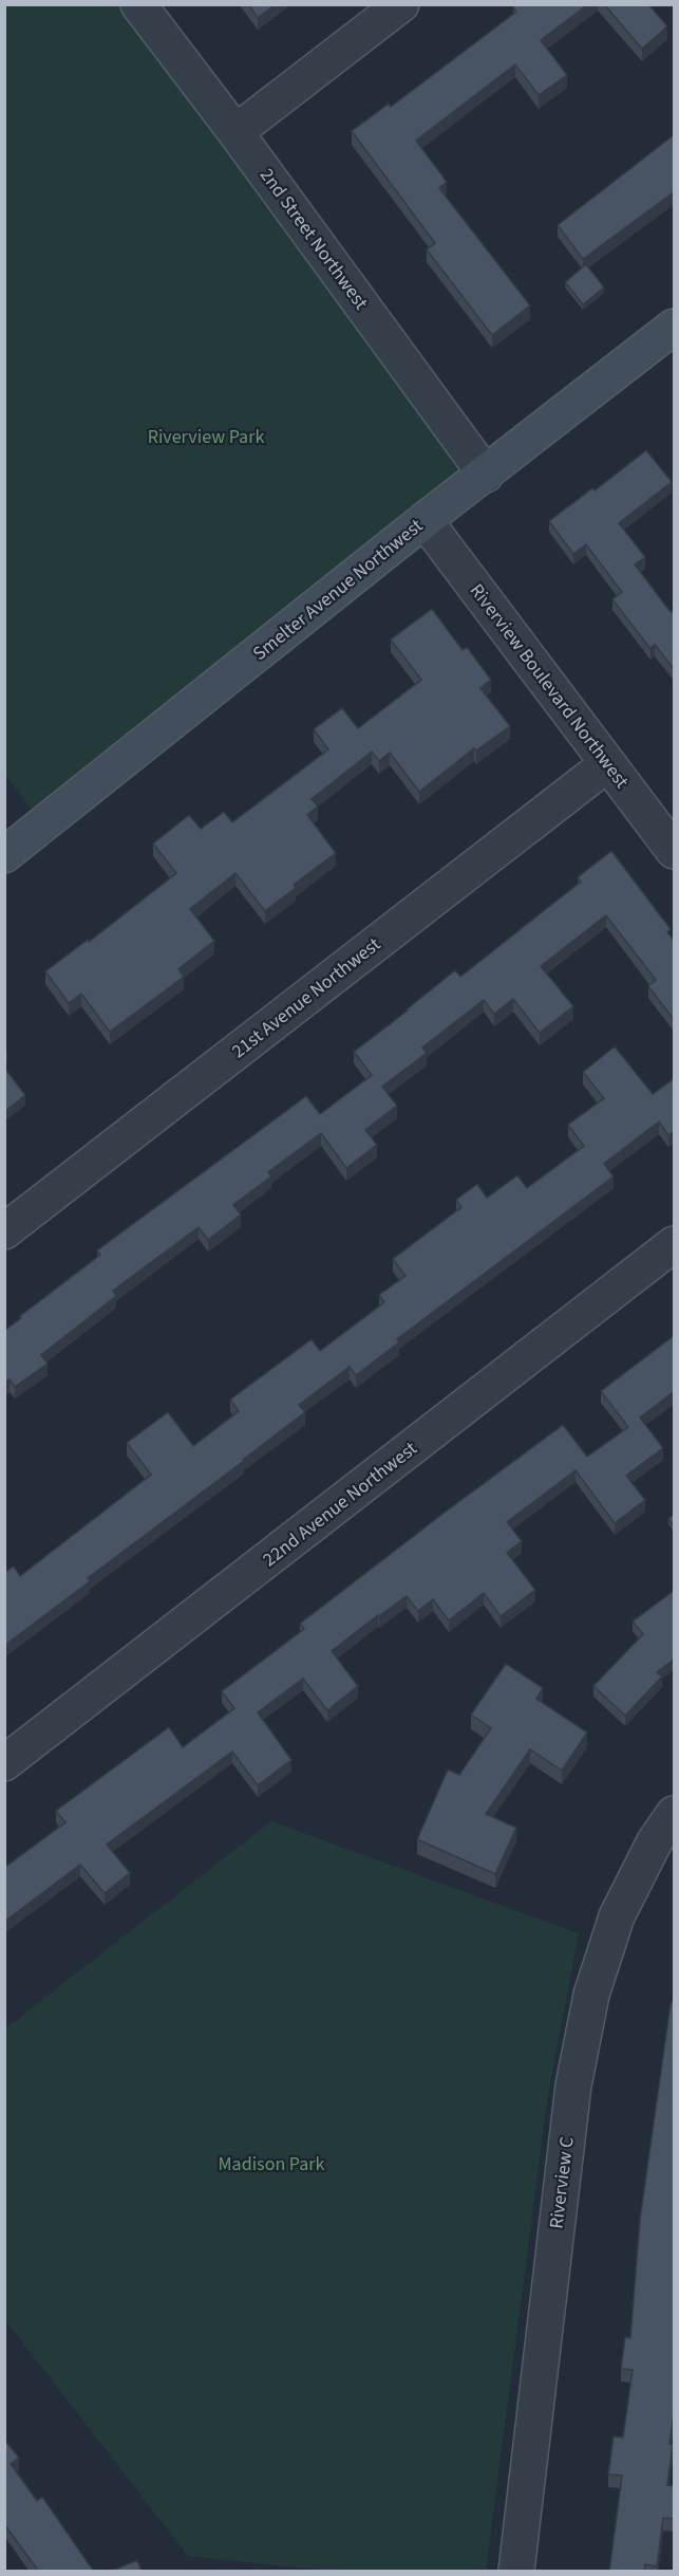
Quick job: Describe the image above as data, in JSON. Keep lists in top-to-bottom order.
{
  "streets": {
    "street": [
      "2nd Street Northwest",
      "Smelter Avenue Northwest",
      "Riverview Boulevard Northwest",
      "21st Avenue Northwest",
      "22nd Avenue Northwest",
      "Riverview C"
    ]
  },
  "crossings": [
    ["2nd Street Northwest", "Smelter Avenue Northwest"],
    ["Smelter Avenue Northwest", "Riverview Boulevard Northwest"],
    ["Riverview Boulevard Northwest", "21st Avenue Northwest"]
  ],
  "parks": ["Riverview Park", "Madison Park"]
}
